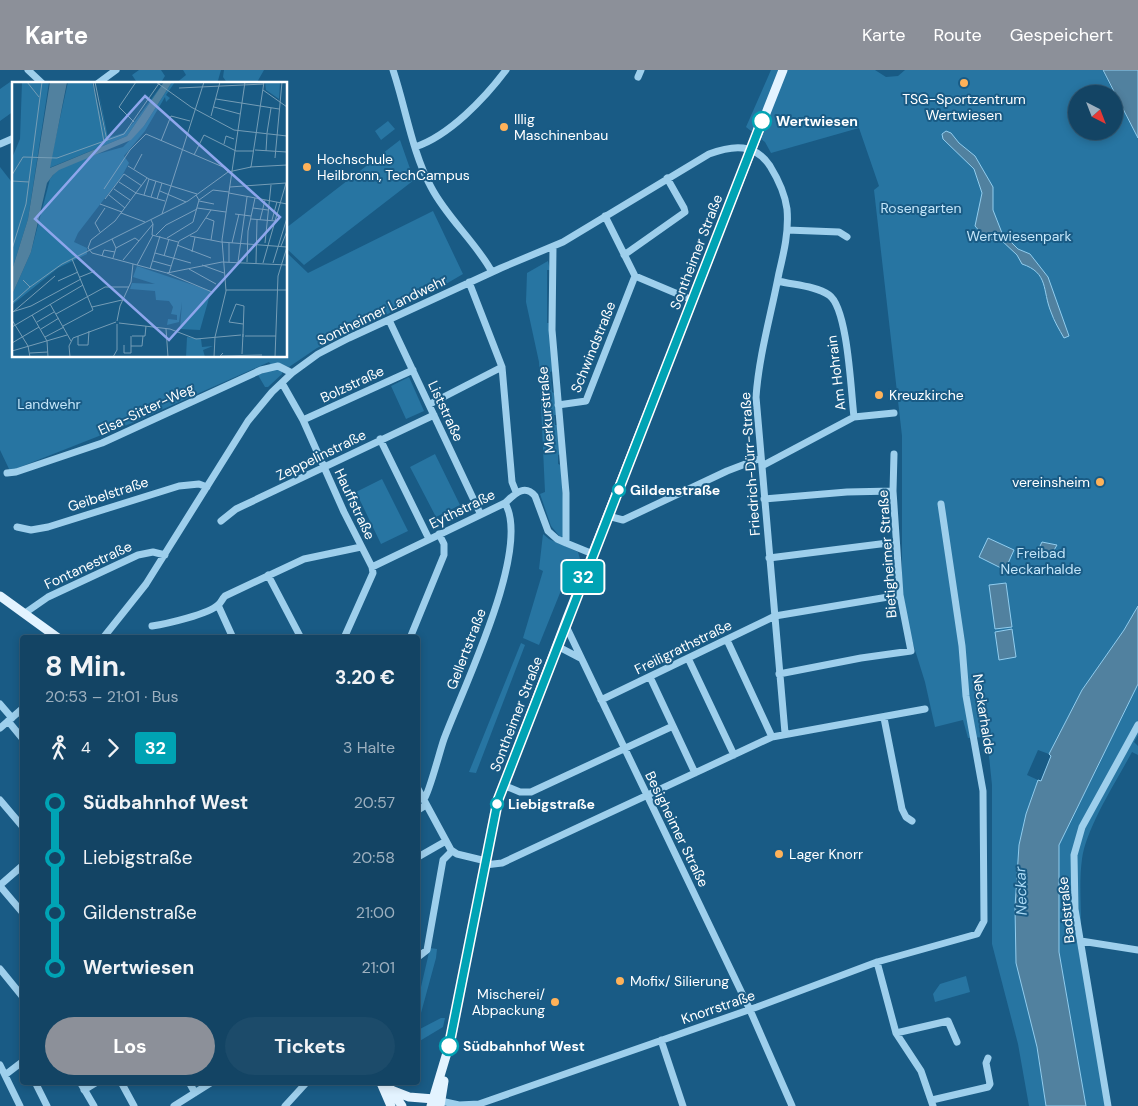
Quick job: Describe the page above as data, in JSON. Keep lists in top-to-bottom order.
{
  "streets": {
    "main road": ["Sontheimer Straße"],
    "street": [
      "Sontheimer Landwehr",
      "Schwindstraße",
      "Am Hohrain",
      "Bolzstraße",
      "Elsa-Sitter-Weg",
      "Merkurstraße",
      "Liststraße",
      "Zeppelinstraße",
      "Friedrich-Dürr-Straße",
      "Geibelstraße",
      "Hauffstraße",
      "Eythstraße",
      "Bietigheimer Straße",
      "Fontanestraße",
      "Freiligrathstraße",
      "Gellertstraße",
      "Neckarhalde",
      "Besigheimer Straße",
      "Badstraße",
      "Knorrstraße"
    ]
  },
  "crossings": [
    ["Sontheimer Straße", "Sontheimer Landwehr"],
    ["Sontheimer Straße", "Friedrich-Dürr-Straße"],
    ["Sontheimer Straße", "Besigheimer Straße"],
    ["Sontheimer Straße", "Knorrstraße"],
    ["Sontheimer Landwehr", "Elsa-Sitter-Weg"],
    ["Sontheimer Landwehr", "Merkurstraße"],
    ["Sontheimer Landwehr", "Liststraße"],
    ["Sontheimer Landwehr", "Friedrich-Dürr-Straße"],
    ["Sontheimer Landwehr", "Geibelstraße"],
    ["Sontheimer Landwehr", "Hauffstraße"],
    ["Sontheimer Landwehr", "Fontanestraße"],
    ["Schwindstraße", "Merkurstraße"],
    ["Am Hohrain", "Friedrich-Dürr-Straße"],
    ["Bolzstraße", "Liststraße"],
    ["Bolzstraße", "Hauffstraße"],
    ["Merkurstraße", "Eythstraße"],
    ["Liststraße", "Zeppelinstraße"],
    ["Liststraße", "Eythstraße"],
    ["Zeppelinstraße", "Hauffstraße"],
    ["Friedrich-Dürr-Straße", "Bietigheimer Straße"],
    ["Friedrich-Dürr-Straße", "Freiligrathstraße"],
    ["Hauffstraße", "Eythstraße"],
    ["Eythstraße", "Gellertstraße"],
    ["Bietigheimer Straße", "Freiligrathstraße"],
    ["Freiligrathstraße", "Besigheimer Straße"],
    ["Neckarhalde", "Knorrstraße"],
    ["Besigheimer Straße", "Knorrstraße"]
  ],
  "water": ["Neckar"],
  "parks": [
    "Rosengarten",
    "Wertwiesenpark",
    "Landwehr",
    "Freibad Neckarhalde"
  ],
  "places": [
    "TSG-Sportzentrum Wertwiesen",
    "Wertwiesen",
    "Illig Maschinenbau",
    "Hochschule Heilbronn, TechCampus",
    "Kreuzkirche",
    "vereinsheim",
    "Gildenstraße",
    "Liebigstraße",
    "Lager Knorr",
    "Mofix/ Silierung",
    "Mischerei/ Abpackung",
    "Südbahnhof West"
  ],
  "lines": ["bus line 32"],
  "north": "bottom right",
  "page": {
    "header": "Karte",
    "nav": ["Karte", "Route", "Gespeichert"],
    "on_map": "32",
    "heading": ["8 Min.", "20:53 – 21:01 · Bus", "3.20 €"],
    "legs": ["4", "32", "3 Halte"],
    "list": [
      {
        "name": "Südbahnhof West",
        "value": "20:57"
      },
      {
        "name": "Liebigstraße",
        "value": "20:58"
      },
      {
        "name": "Gildenstraße",
        "value": "21:00"
      },
      {
        "name": "Wertwiesen",
        "value": "21:01"
      }
    ],
    "buttons": ["Los", "Tickets"]
  }
}
